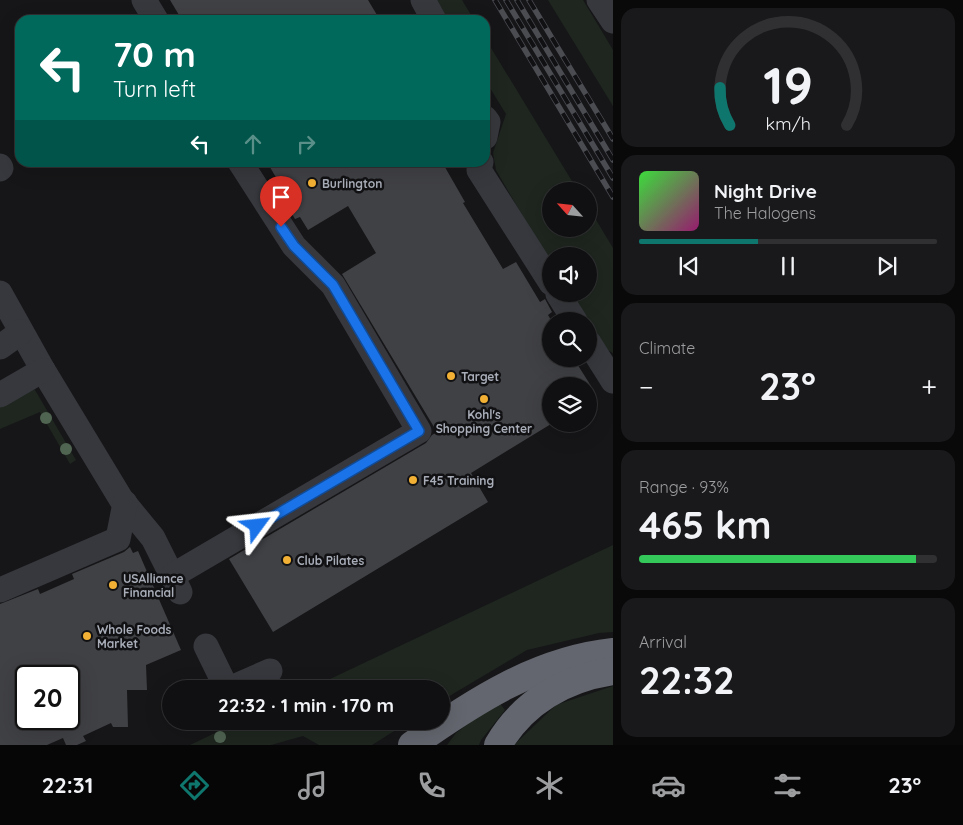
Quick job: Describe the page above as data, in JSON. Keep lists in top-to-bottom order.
{
  "places": [
    "Burlington",
    "Target",
    "Kohl's Shopping Center",
    "F45 Training",
    "Club Pilates",
    "USAlliance Financial",
    "Whole Foods Market"
  ],
  "north": "top left",
  "page": {
    "turn": ["70 m", "Turn left"],
    "song": ["Night Drive", "The Halogens"],
    "tile": [
      "Climate",
      ["Range · 93%", "465 km"],
      ["Arrival", "22:32"]
    ],
    "heat": ["−", "23°", "+"],
    "limit": "20",
    "trip": "22:32 · 1 min · 170 m",
    "tabs": ["22:31", "23°"],
    "gauge": ["19", "km/h"]
  }
}
